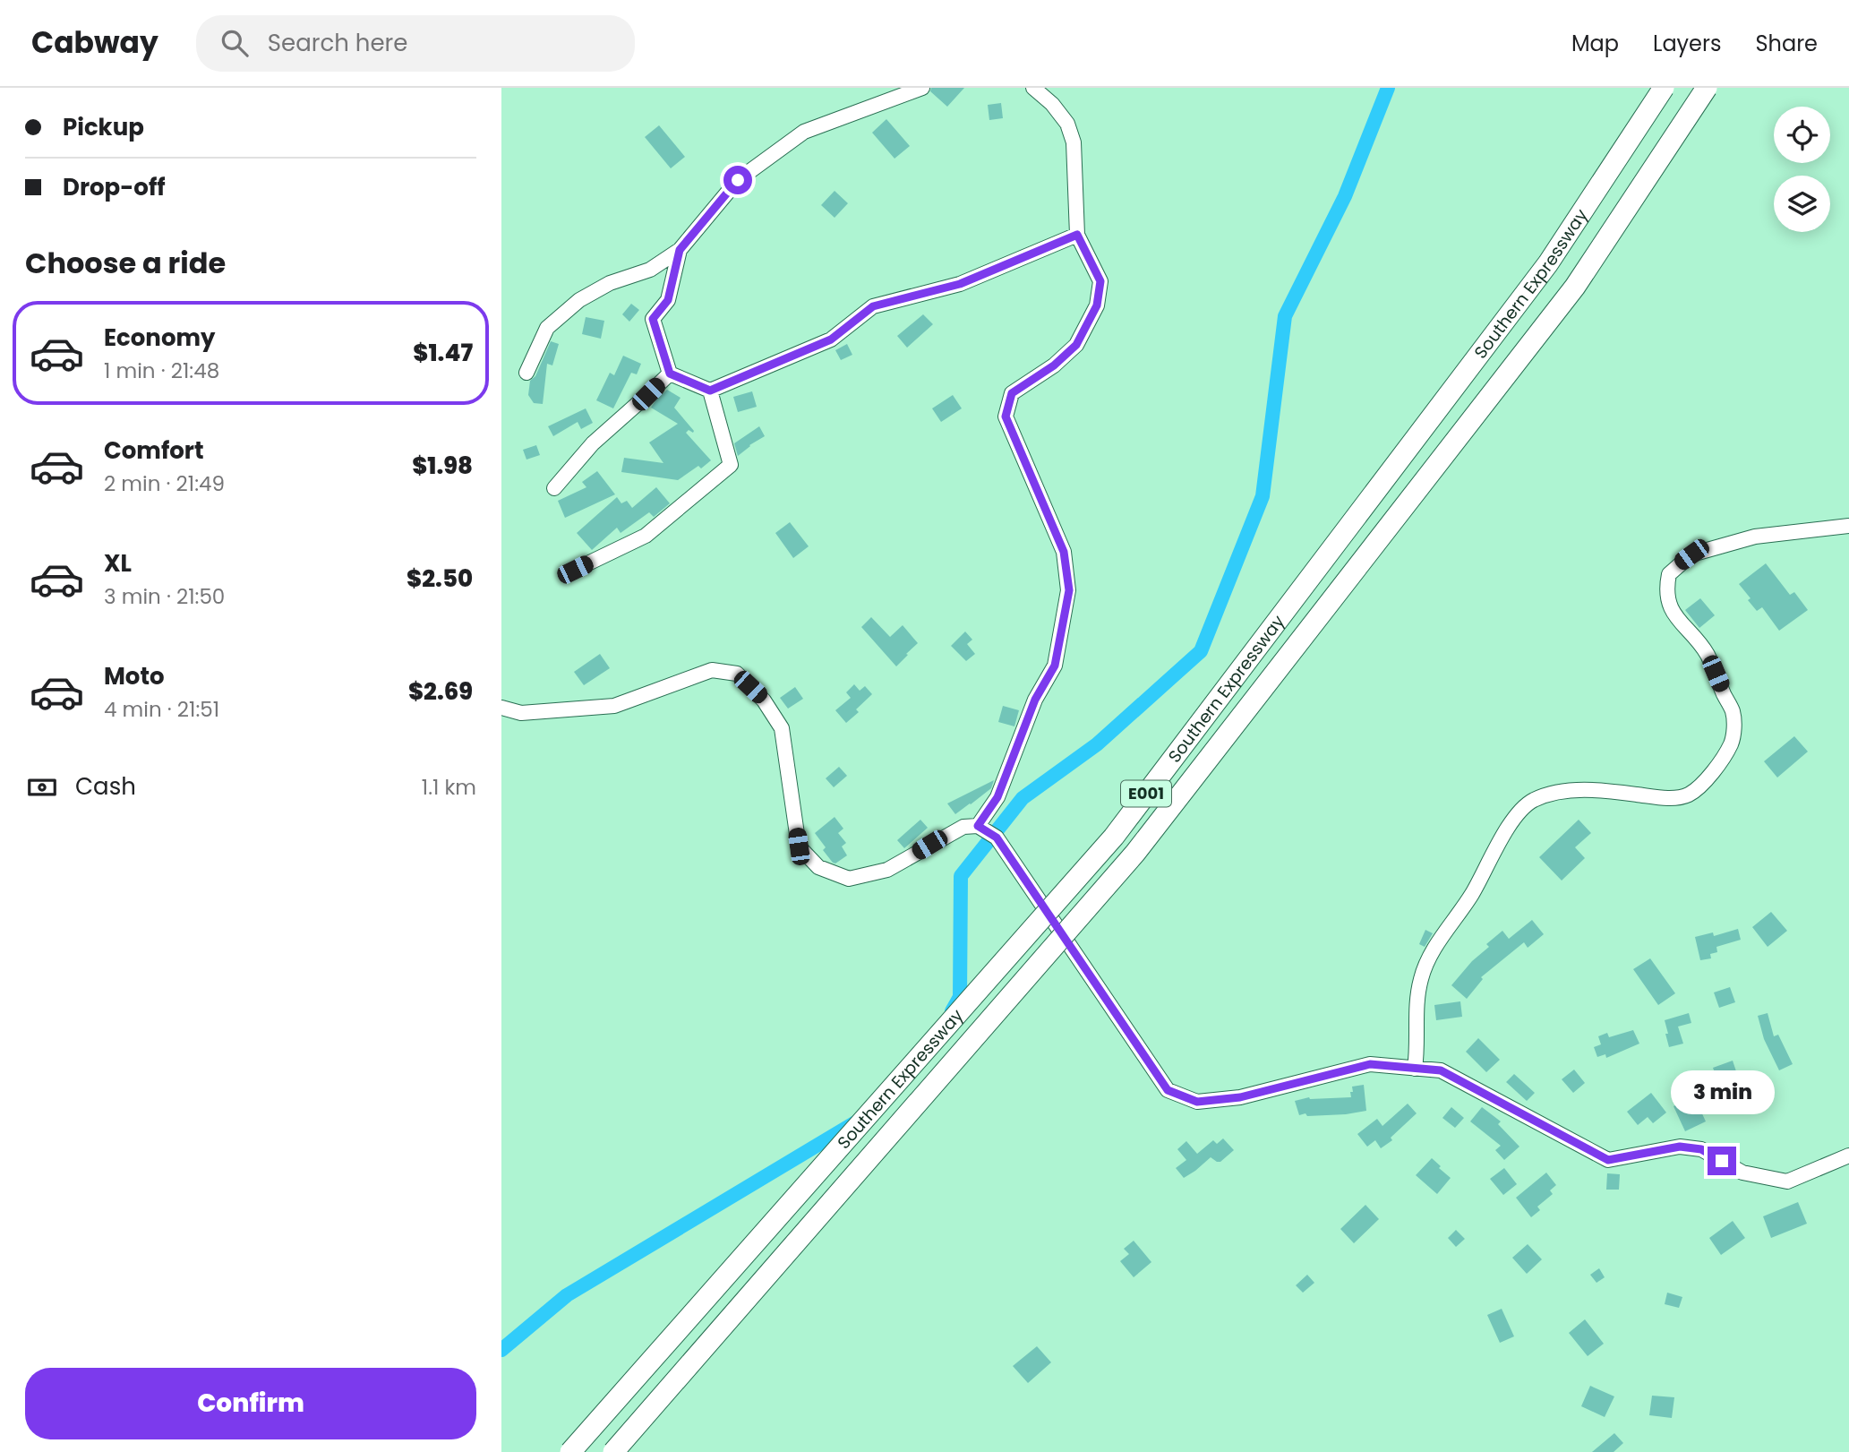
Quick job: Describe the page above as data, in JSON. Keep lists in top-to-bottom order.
{
  "streets": {
    "highway": ["Southern Expressway", "E001"]
  },
  "page": {
    "header": "Cabway",
    "search": "Search here",
    "nav": ["Map", "Layers", "Share"],
    "banner": ["Pickup", "Drop-off"],
    "heading": "Choose a ride",
    "list": [
      {
        "name": "Economy",
        "note": "1 min · 21:48",
        "value": "$1.47"
      },
      {
        "name": "Comfort",
        "note": "2 min · 21:49",
        "value": "$1.98"
      },
      {
        "name": "XL",
        "note": "3 min · 21:50",
        "value": "$2.50"
      },
      {
        "name": "Moto",
        "note": "4 min · 21:51",
        "value": "$2.69"
      }
    ],
    "pay": ["Cash", "1.1 km"],
    "bubble": "3 min",
    "buttons": "Confirm"
  }
}
